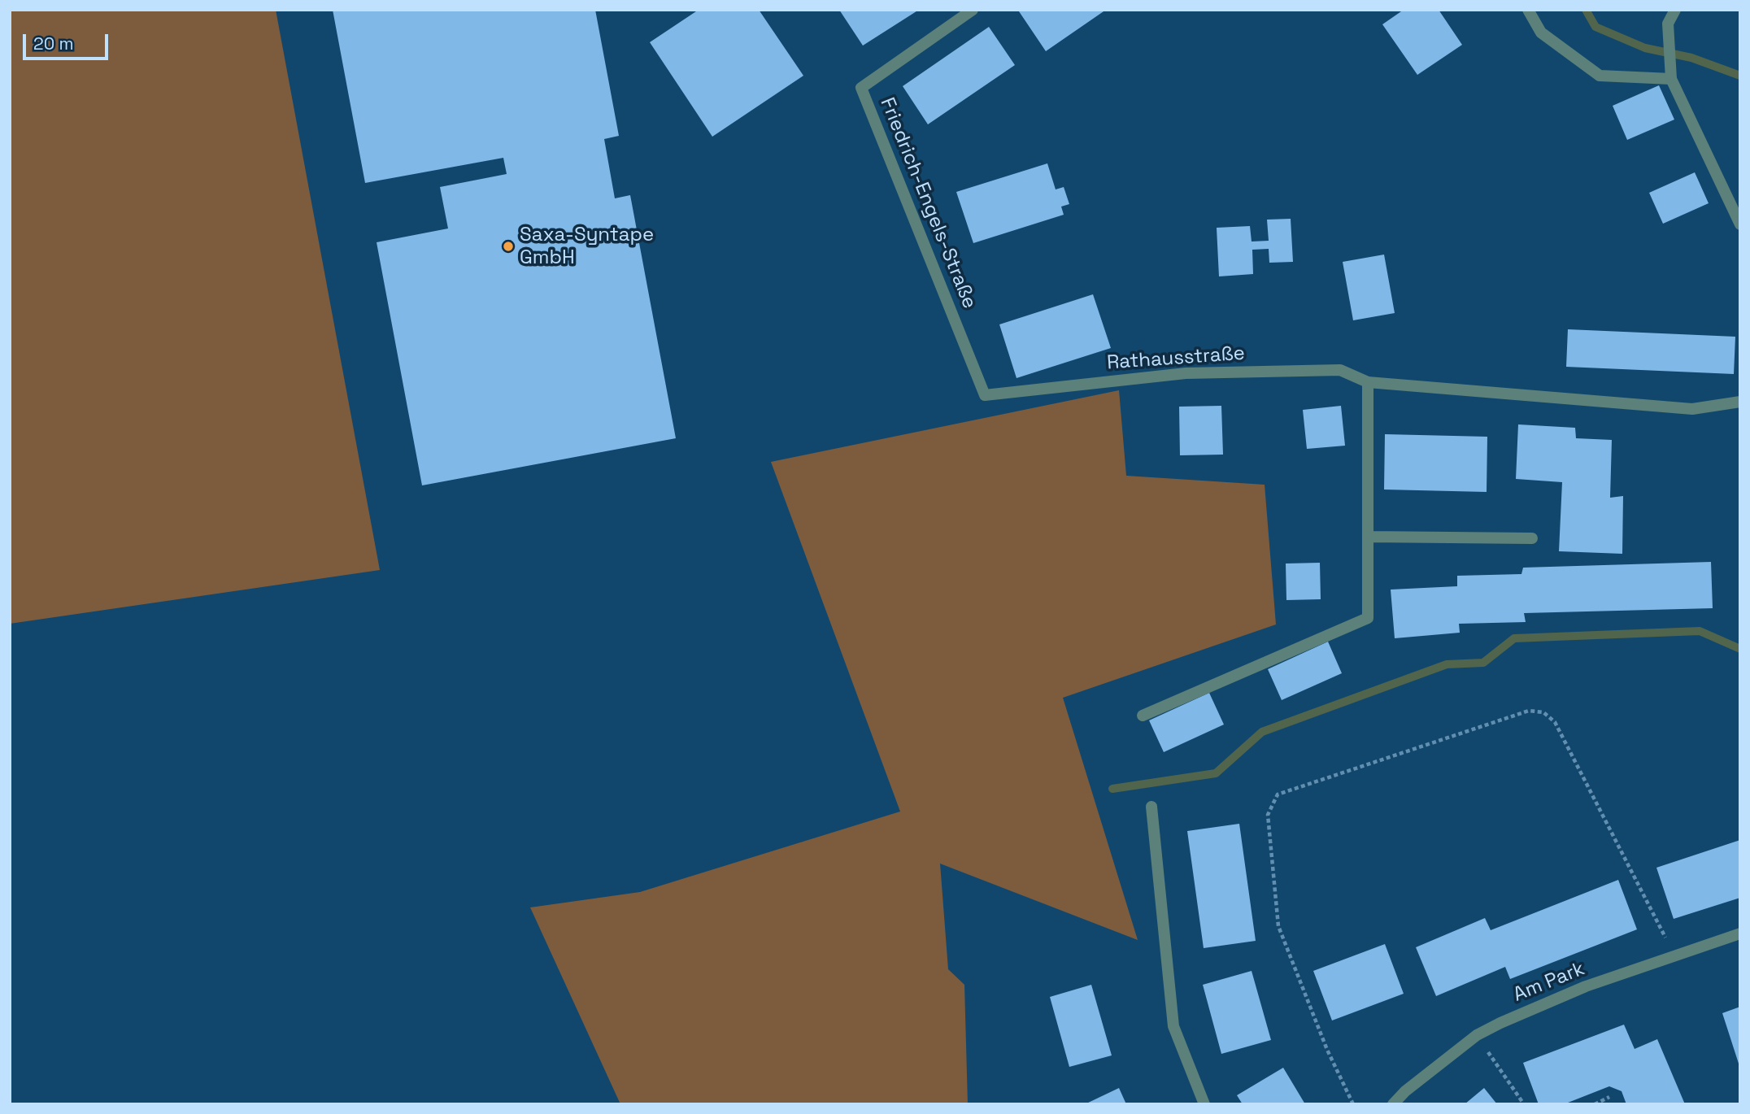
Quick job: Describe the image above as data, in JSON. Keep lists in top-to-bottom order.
{
  "streets": {
    "street": ["Friedrich-Engels-Straße", "Rathausstraße", "Am Park"]
  },
  "crossings": [
    ["Friedrich-Engels-Straße", "Rathausstraße"]
  ],
  "places": ["Saxa-Syntape GmbH"],
  "scale_bar": "20 m"
}
